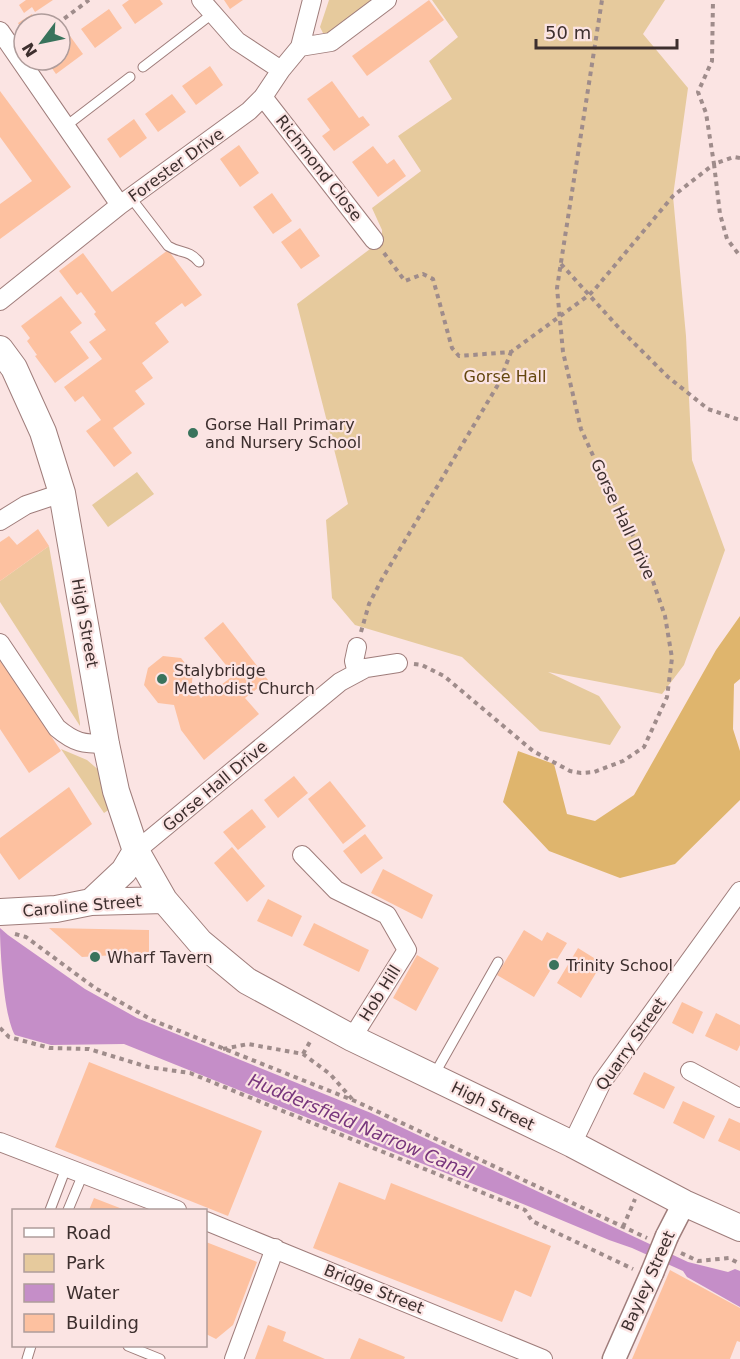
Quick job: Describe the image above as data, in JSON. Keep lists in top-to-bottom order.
{
  "streets": {
    "main road": ["High Street", "Caroline Street"],
    "street": [
      "Forester Drive",
      "Richmond Close",
      "Gorse Hall Drive",
      "Hob Hill",
      "Quarry Street",
      "Bayley Street",
      "Bridge Street"
    ]
  },
  "crossings": [
    ["Forester Drive", "Richmond Close"],
    ["Gorse Hall Drive", "High Street"],
    ["High Street", "Caroline Street"],
    ["High Street", "Hob Hill"],
    ["High Street", "Quarry Street"],
    ["High Street", "Bayley Street"]
  ],
  "water": ["Huddersfield Narrow Canal"],
  "parks": ["Gorse Hall"],
  "places": [
    "Gorse Hall Primary and Nursery School",
    "Stalybridge Methodist Church",
    "Wharf Tavern",
    "Trinity School"
  ],
  "legend": [
    "Road",
    "Park",
    "Water",
    "Building"
  ],
  "scale_bar": "50 m",
  "north": "bottom left"
}
